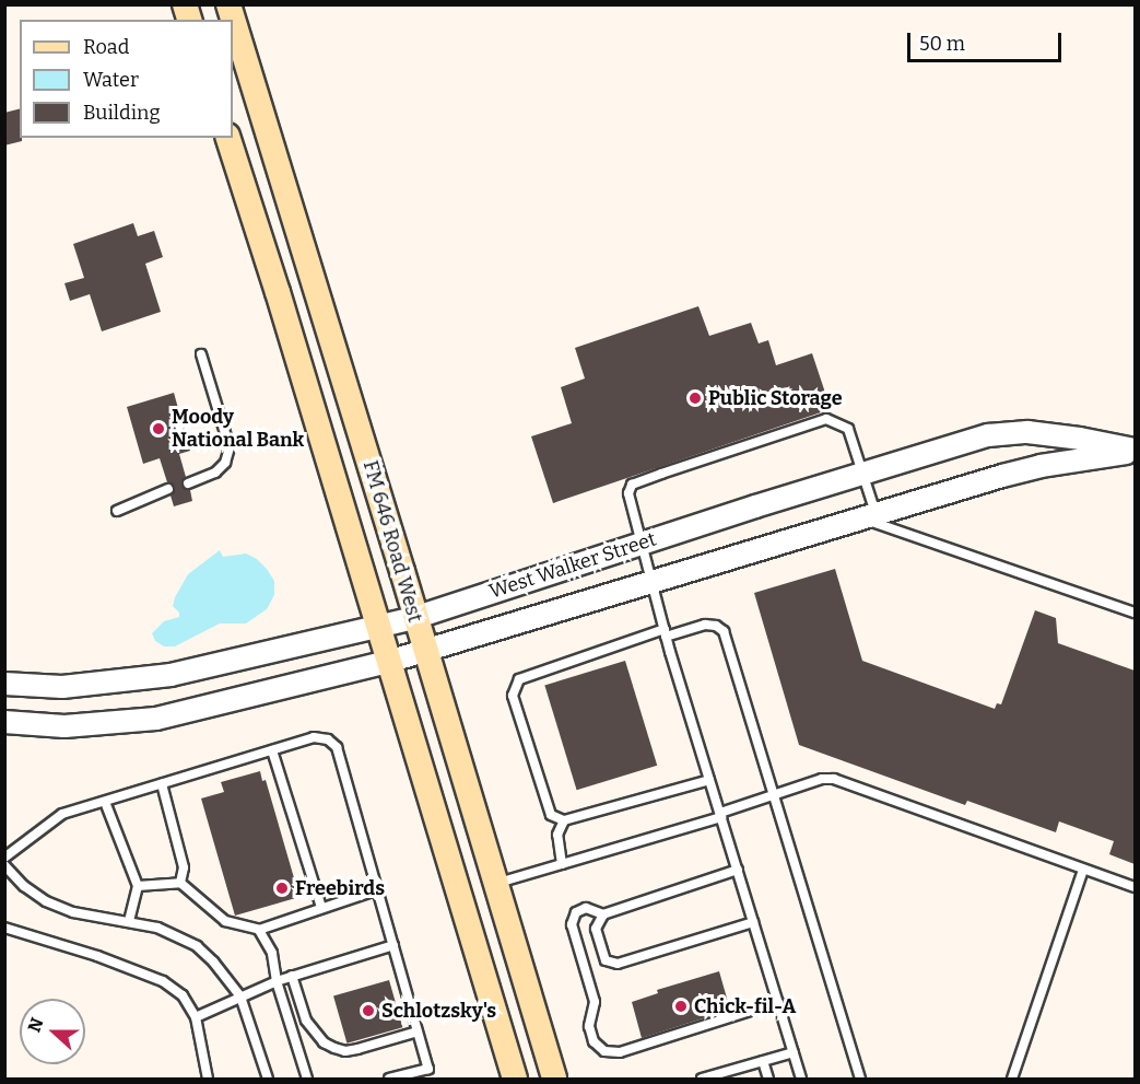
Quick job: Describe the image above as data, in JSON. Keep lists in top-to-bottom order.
{
  "streets": {
    "main road": ["FM 646 Road West"],
    "street": ["West Walker Street"]
  },
  "crossings": [
    ["FM 646 Road West", "West Walker Street"]
  ],
  "places": [
    "Public Storage",
    "Moody National Bank",
    "Freebirds",
    "Chick-fil-A",
    "Schlotzsky's"
  ],
  "legend": ["Road", "Water", "Building"],
  "scale_bar": "50 m",
  "north": "left"
}
